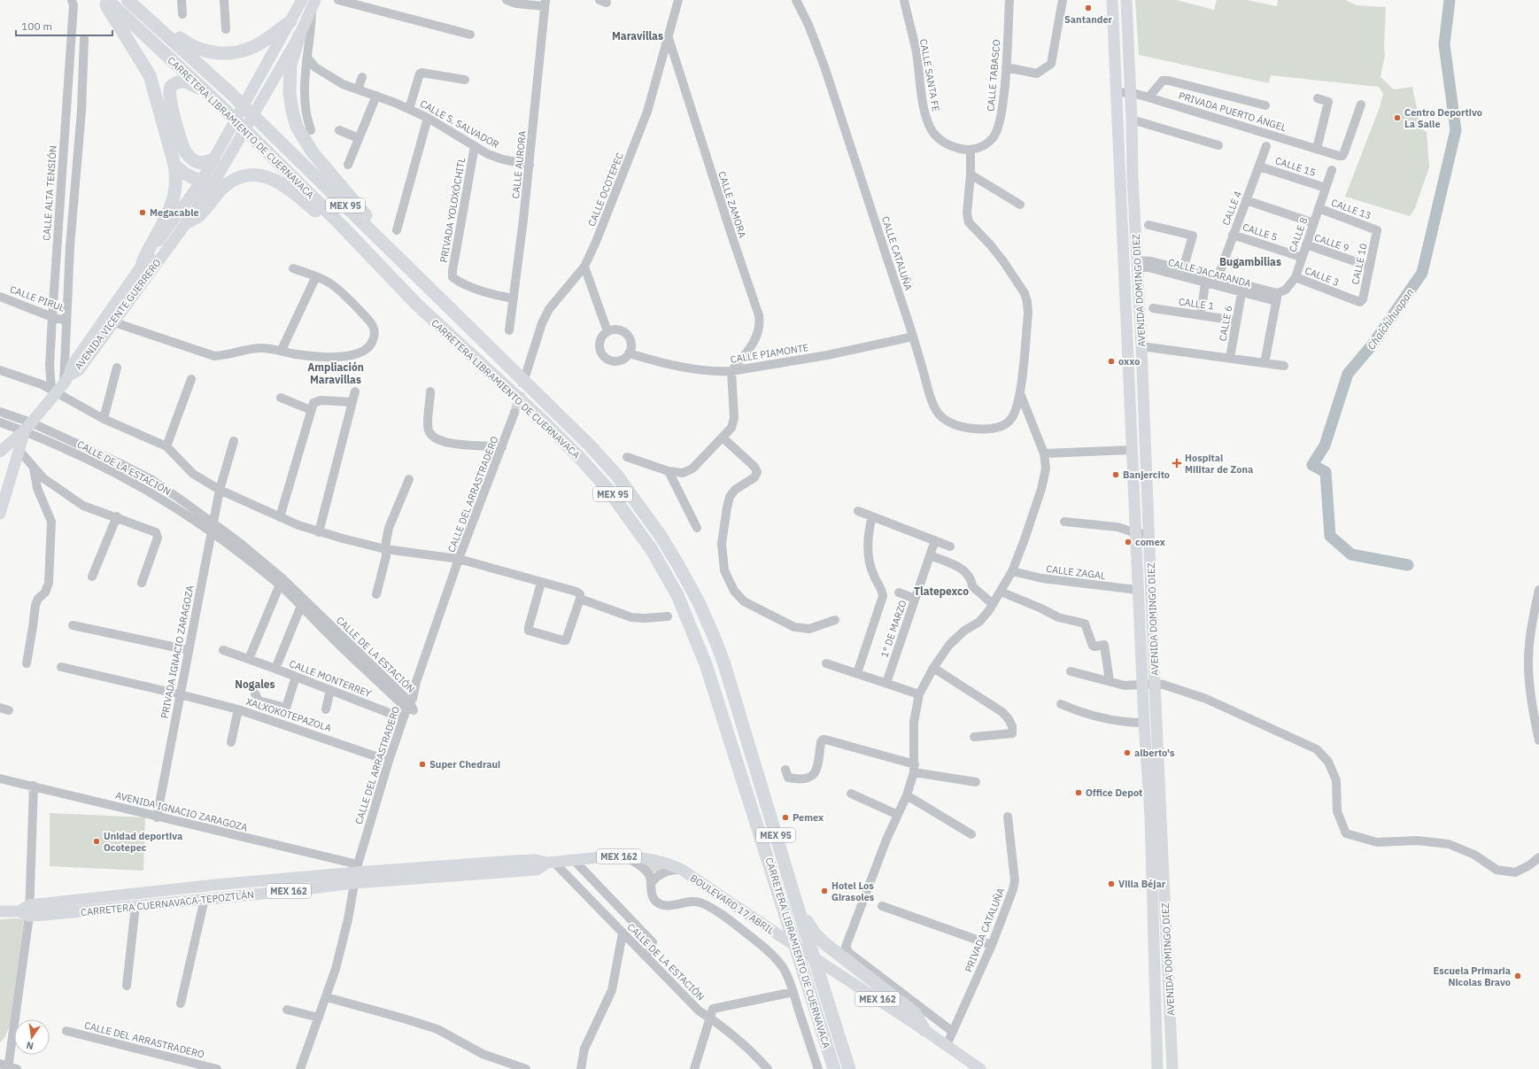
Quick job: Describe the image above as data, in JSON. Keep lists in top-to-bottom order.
{
  "streets": {
    "highway": ["CARRETERA LIBRAMIENTO DE CUERNAVACA", "MEX 95"],
    "main road": [
      "AVENIDA DOMINGO DIEZ",
      "AVENIDA VICENTE GUERRERO",
      "MEX 162",
      "CARRETERA CUERNAVACA-TEPOZTLÁN",
      "BOULEVARD 17 ABRIL"
    ],
    "street": [
      "CALLE SANTA FE",
      "CALLE TABASCO",
      "PRIVADA PUERTO ÁNGEL",
      "CALLE S. SALVADOR",
      "CALLE AURORA",
      "CALLE 15",
      "CALLE OCOTEPEC",
      "CALLE ALTA TENSIÓN",
      "CALLE ZAMORA",
      "CALLE 4",
      "CALLE 13",
      "PRIVADA YOLOXÓCHITL",
      "CALLE 5",
      "CALLE 8",
      "CALLE 9",
      "CALLE CATALUÑA",
      "CALLE 10",
      "CALLE JACARANDA",
      "CALLE 3",
      "CALLE PIRUL",
      "CALLE 1",
      "CALLE 6",
      "CALLE PIAMONTE",
      "CALLE DE LA ESTACIÓN",
      "CALLE DEL ARRASTRADERO",
      "CALLE ZAGAL",
      "1° DE MARZO",
      "PRIVADA IGNACIO ZARAGOZA",
      "CALLE MONTERREY",
      "XALXOKOTEPAZOLA",
      "AVENIDA IGNACIO ZARAGOZA",
      "PRIVADA CATALUÑA"
    ]
  },
  "crossings": [
    ["CALLE SANTA FE", "CALLE TABASCO"],
    ["PRIVADA PUERTO ÁNGEL", "AVENIDA DOMINGO DIEZ"],
    ["CALLE S. SALVADOR", "CALLE AURORA"],
    ["CALLE S. SALVADOR", "PRIVADA YOLOXÓCHITL"],
    ["CALLE AURORA", "PRIVADA YOLOXÓCHITL"],
    ["CALLE 15", "CALLE 4"],
    ["CALLE 15", "CALLE 8"],
    ["CALLE OCOTEPEC", "CALLE ZAMORA"],
    ["CALLE ALTA TENSIÓN", "CALLE PIRUL"],
    ["CALLE ALTA TENSIÓN", "AVENIDA VICENTE GUERRERO"],
    ["CALLE ZAMORA", "CALLE PIAMONTE"],
    ["CALLE 4", "CALLE 5"],
    ["CALLE 4", "CALLE JACARANDA"],
    ["CALLE 13", "CALLE 8"],
    ["CALLE 13", "CALLE 10"],
    ["CALLE 5", "CALLE 8"],
    ["CALLE 8", "CALLE 9"],
    ["CALLE 8", "CALLE JACARANDA"],
    ["CALLE 8", "CALLE 3"],
    ["CALLE 9", "CALLE 10"],
    ["CALLE CATALUÑA", "CALLE PIAMONTE"],
    ["CALLE 10", "CALLE 3"],
    ["CALLE JACARANDA", "AVENIDA DOMINGO DIEZ"],
    ["CALLE JACARANDA", "CALLE 6"],
    ["AVENIDA DOMINGO DIEZ", "CALLE ZAGAL"],
    ["CALLE 1", "CALLE 6"],
    ["CALLE DE LA ESTACIÓN", "CALLE DEL ARRASTRADERO"],
    ["CALLE DE LA ESTACIÓN", "PRIVADA IGNACIO ZARAGOZA"],
    ["CALLE DE LA ESTACIÓN", "CARRETERA CUERNAVACA-TEPOZTLÁN"],
    ["CALLE DE LA ESTACIÓN", "BOULEVARD 17 ABRIL"],
    ["CALLE DEL ARRASTRADERO", "CALLE MONTERREY"],
    ["CALLE DEL ARRASTRADERO", "XALXOKOTEPAZOLA"],
    ["CALLE DEL ARRASTRADERO", "AVENIDA IGNACIO ZARAGOZA"],
    ["CALLE DEL ARRASTRADERO", "CARRETERA CUERNAVACA-TEPOZTLÁN"],
    ["PRIVADA IGNACIO ZARAGOZA", "XALXOKOTEPAZOLA"],
    ["PRIVADA IGNACIO ZARAGOZA", "AVENIDA IGNACIO ZARAGOZA"],
    ["AVENIDA IGNACIO ZARAGOZA", "CARRETERA CUERNAVACA-TEPOZTLÁN"],
    ["CARRETERA CUERNAVACA-TEPOZTLÁN", "BOULEVARD 17 ABRIL"],
    ["BOULEVARD 17 ABRIL", "PRIVADA CATALUÑA"]
  ],
  "districts": [
    "Maravillas",
    "Bugambilias",
    "Ampliación Maravillas",
    "Tlatepexco",
    "Nogales"
  ],
  "water": ["Chalchihuapan"],
  "places": {
    "other": [
      "Santander",
      "Centro Deportivo La Salle",
      "Megacable",
      "oxxo",
      "Banjercito",
      "comex",
      "alberto's",
      "Super Chedraui",
      "Office Depot",
      "Pemex",
      "Unidad deportiva Ocotepec",
      "Villa Béjar",
      "Hotel Los Girasoles",
      "Escuela Primaria Nicolas Bravo"
    ],
    "health": ["Hospital Militar de Zona"]
  },
  "scale_bar": "100 m",
  "north": "bottom"
}
